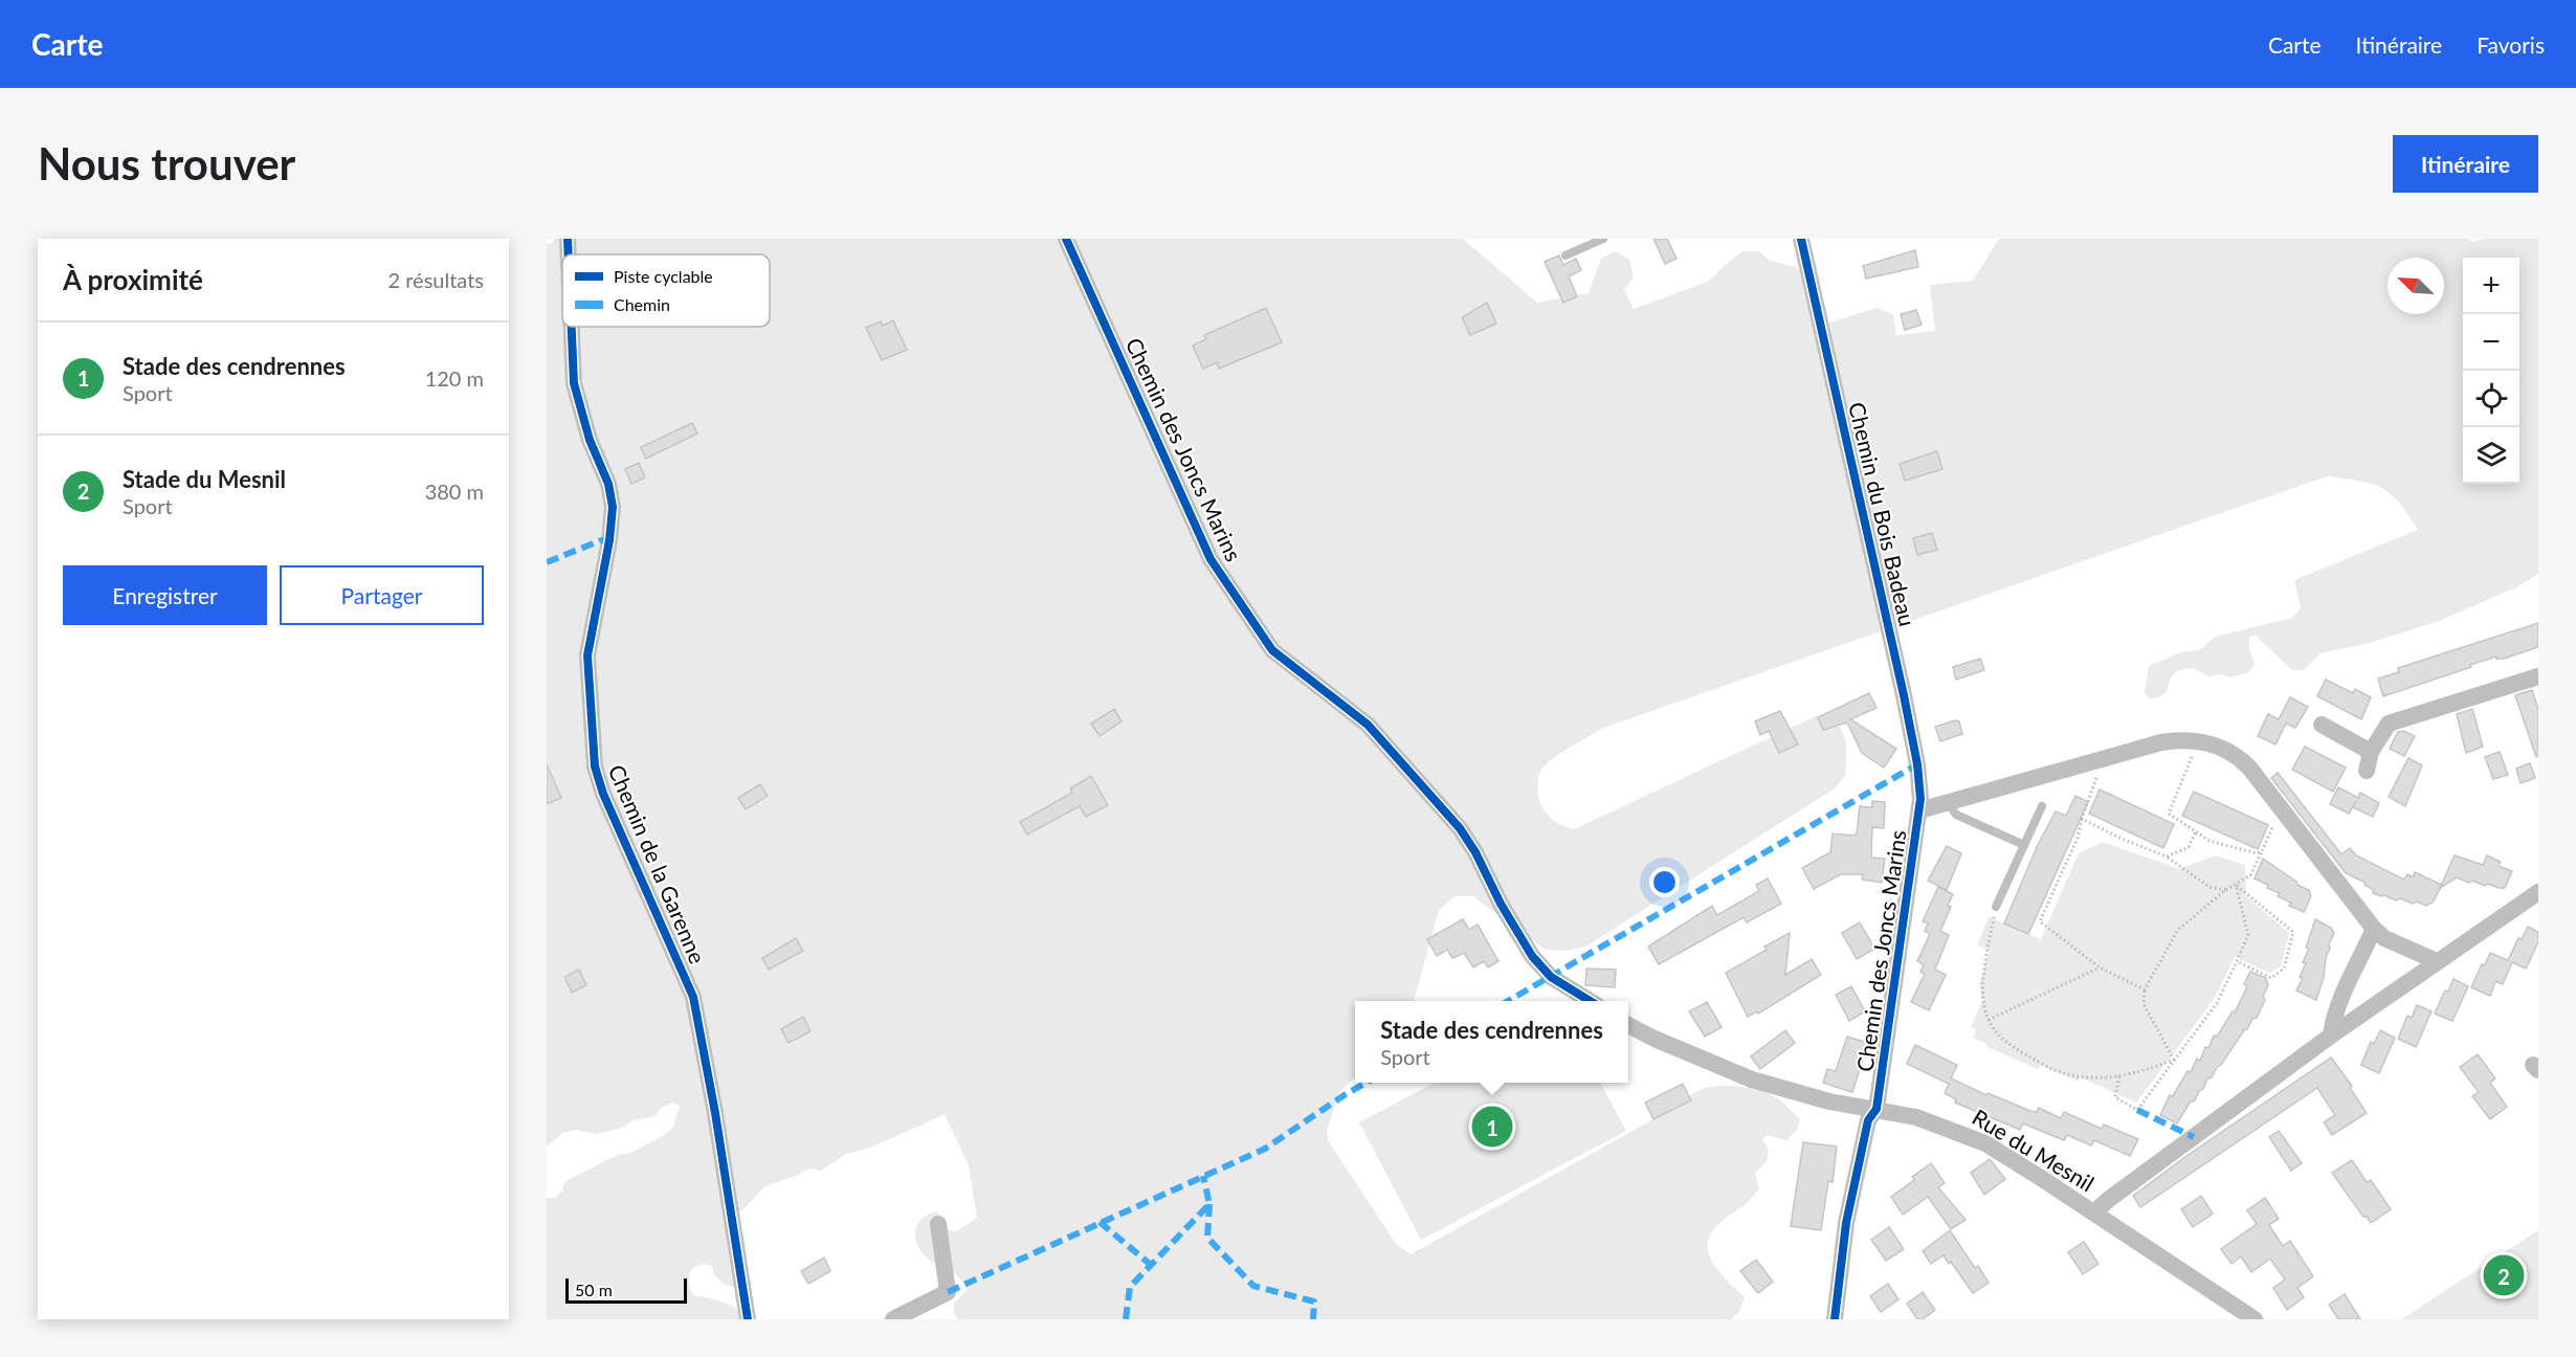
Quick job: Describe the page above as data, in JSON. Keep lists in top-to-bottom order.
{
  "streets": {
    "street": [
      "Chemin des Joncs Marins",
      "Chemin du Bois Badeau",
      "Chemin de la Garenne",
      "Rue du Mesnil"
    ]
  },
  "crossings": [
    ["Chemin des Joncs Marins", "Chemin du Bois Badeau"],
    ["Chemin des Joncs Marins", "Rue du Mesnil"]
  ],
  "legend": ["Piste cyclable", "Chemin"],
  "scale_bar": "50 m",
  "north": "top left",
  "page": {
    "header": "Carte",
    "nav": ["Carte", "Itinéraire", "Favoris"],
    "buttons": [
      "Itinéraire",
      ["Enregistrer", "Partager"]
    ],
    "title": "Nous trouver",
    "heading": ["À proximité", "2 résultats"],
    "map_buttons": ["+", "−"],
    "list": [
      {
        "mark": "1",
        "name": "Stade des cendrennes",
        "note": "Sport",
        "value": "120 m"
      },
      {
        "mark": "2",
        "name": "Stade du Mesnil",
        "note": "Sport",
        "value": "380 m"
      }
    ],
    "popup": ["Stade des cendrennes", "Sport"],
    "pins": ["1", "2"],
    "scale": "50 m"
  }
}
